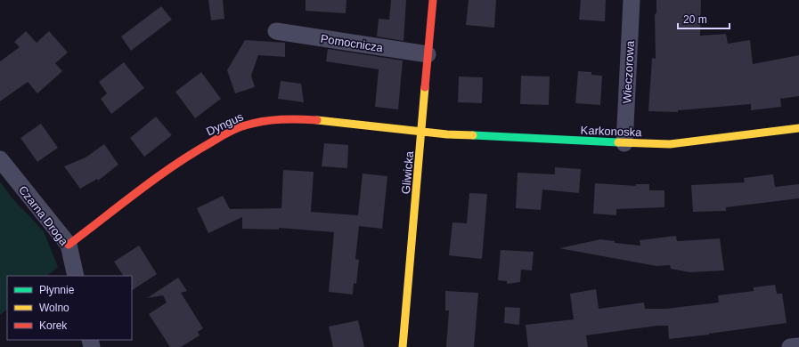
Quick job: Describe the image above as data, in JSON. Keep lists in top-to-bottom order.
{
  "streets": {
    "street": [
      "Pomocnicza",
      "Wieczorowa",
      "Dyngus",
      "Karkonoska",
      "Gliwicka",
      "Czarna Droga"
    ]
  },
  "crossings": [
    ["Pomocnicza", "Gliwicka"],
    ["Wieczorowa", "Karkonoska"],
    ["Dyngus", "Karkonoska"],
    ["Dyngus", "Gliwicka"],
    ["Dyngus", "Czarna Droga"],
    ["Karkonoska", "Gliwicka"]
  ],
  "legend": ["Płynnie", "Wolno", "Korek"],
  "scale_bar": "20 m"
}
